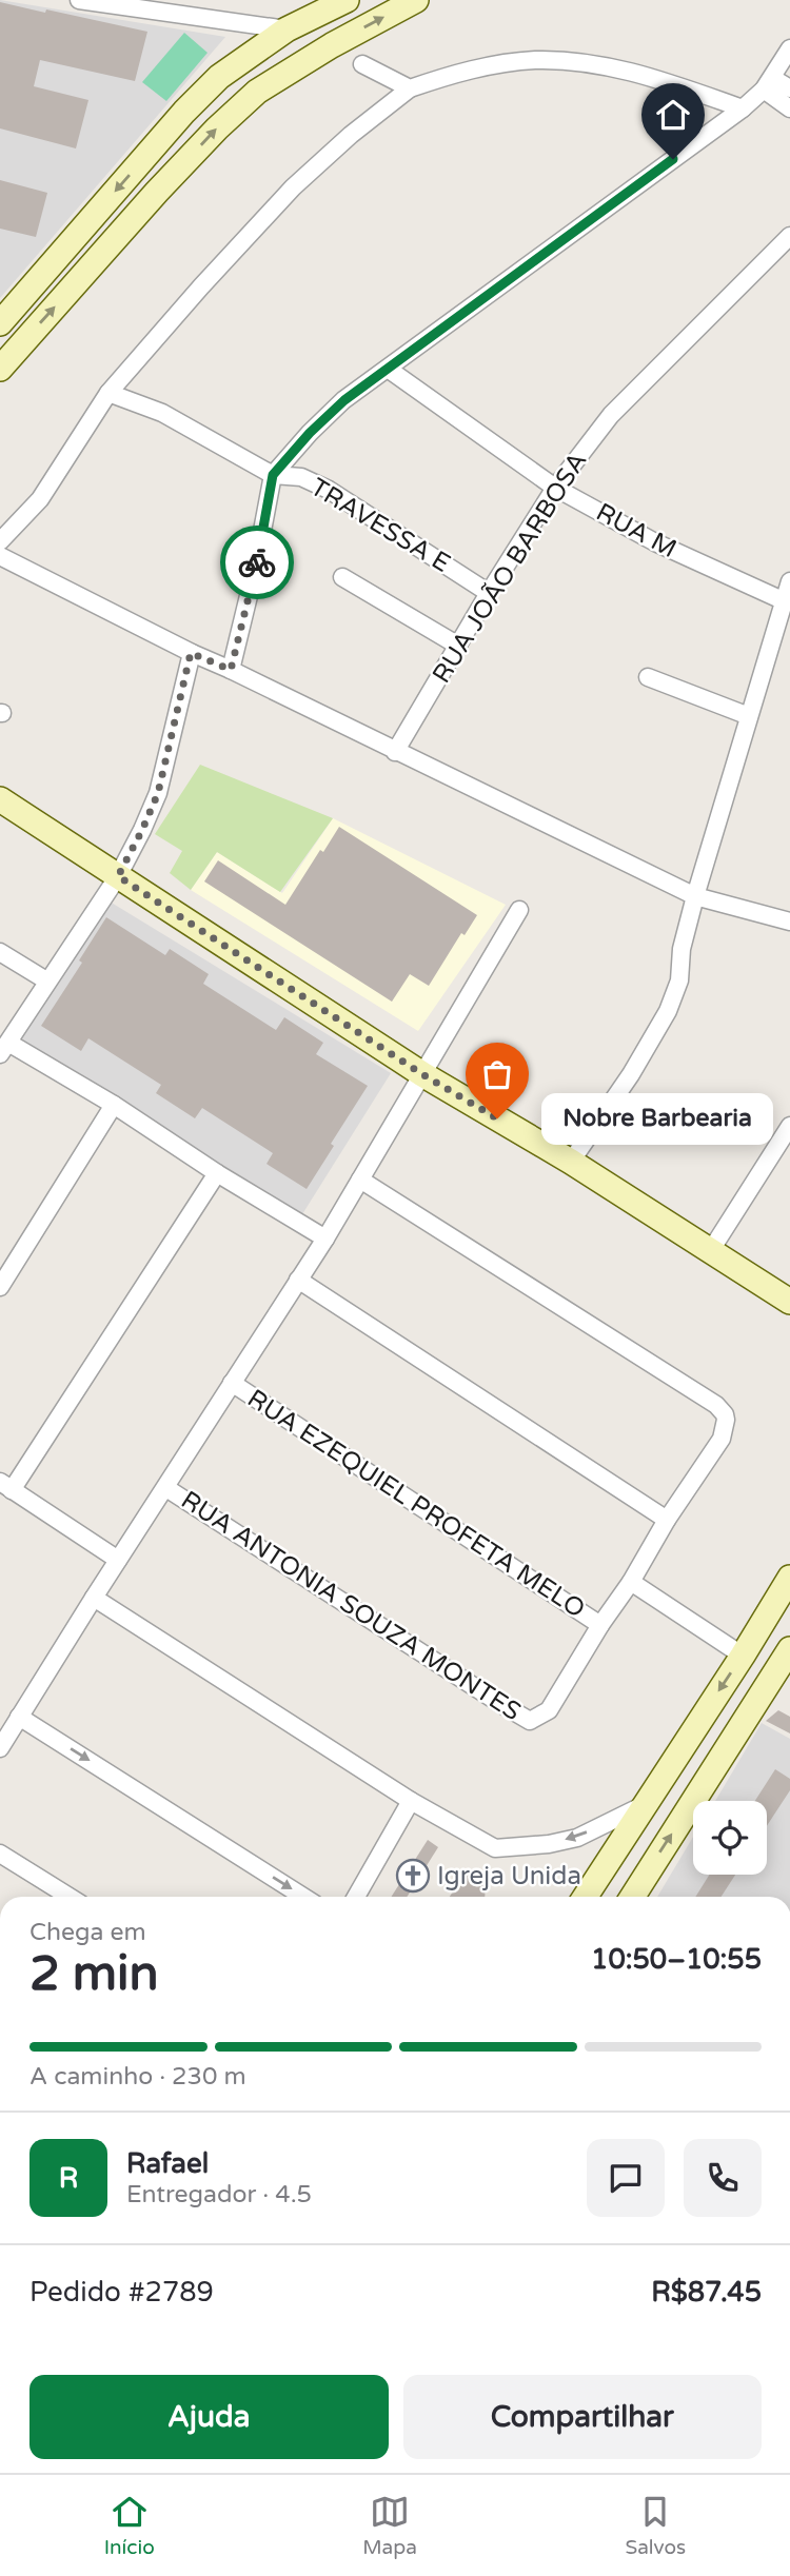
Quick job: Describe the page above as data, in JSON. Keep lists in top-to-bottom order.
{
  "streets": {
    "street": [
      "TRAVESSA E",
      "RUA M",
      "RUA JOÃO BARBOSA",
      "RUA EZEQUIEL PROFETA MELO",
      "RUA ANTONIA SOUZA MONTES"
    ]
  },
  "crossings": [
    ["TRAVESSA E", "RUA JOÃO BARBOSA"],
    ["RUA M", "RUA JOÃO BARBOSA"],
    ["RUA EZEQUIEL PROFETA MELO", "RUA ANTONIA SOUZA MONTES"]
  ],
  "places": {
    "other": ["Nobre Barbearia"],
    "church": ["Igreja Unida"]
  },
  "page": {
    "bubble": "Nobre Barbearia",
    "heading": ["2 min", "Chega em", "10:50–10:55"],
    "panel": [
      "Rafael",
      "Entregador · 4.5",
      "Pedido #2789",
      "R$87.45"
    ],
    "bar": "A caminho · 230 m",
    "round": "R",
    "buttons": ["Ajuda", "Compartilhar"],
    "tabs": ["Início", "Mapa", "Salvos"]
  }
}
